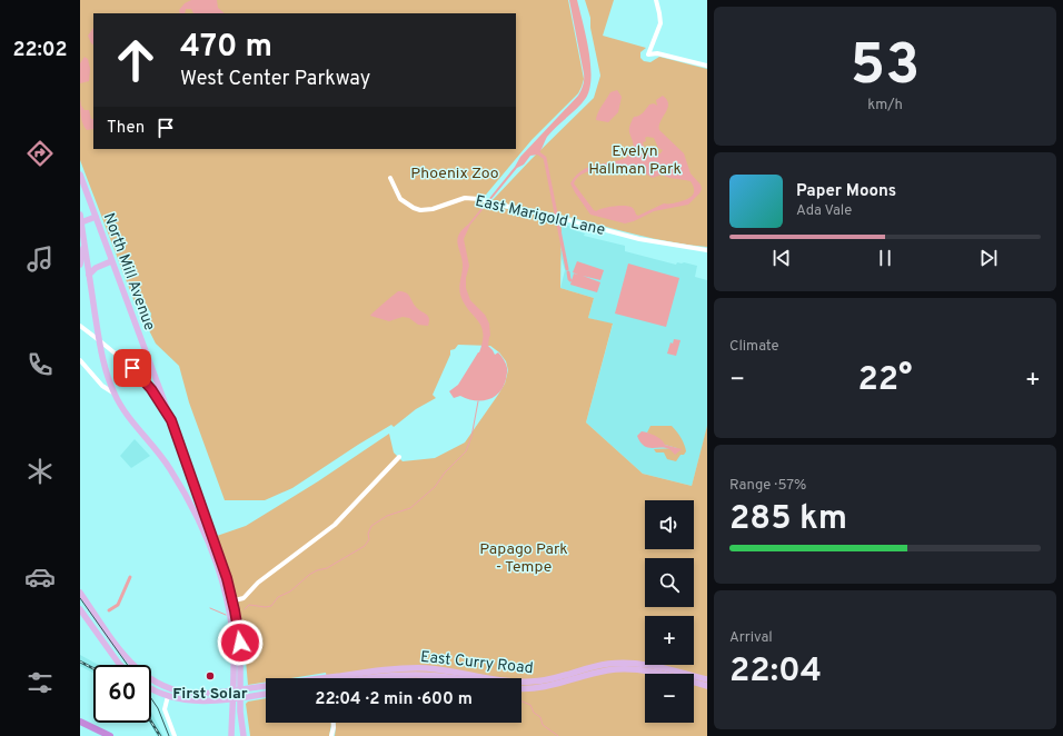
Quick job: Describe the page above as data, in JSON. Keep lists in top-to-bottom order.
{
  "streets": {
    "main road": ["North Mill Avenue", "East Curry Road"],
    "street": ["East Marigold Lane"]
  },
  "crossings": [
    ["North Mill Avenue", "East Curry Road"]
  ],
  "parks": ["Evelyn Hallman Park", "Phoenix Zoo", "Papago Park - Tempe"],
  "places": ["First Solar"],
  "page": {
    "tabs": "22:02",
    "tile": [
      ["53", "km/h"],
      "Climate",
      ["Range · 57%", "285 km"],
      ["Arrival", "22:04"]
    ],
    "turn": ["470 m", "West Center Parkway"],
    "then": "Then",
    "song": ["Paper Moons", "Ada Vale"],
    "heat": ["−", "22°", "+"],
    "map_buttons": ["+", "−"],
    "limit": "60",
    "trip": "22:04 · 2 min · 600 m"
  }
}
